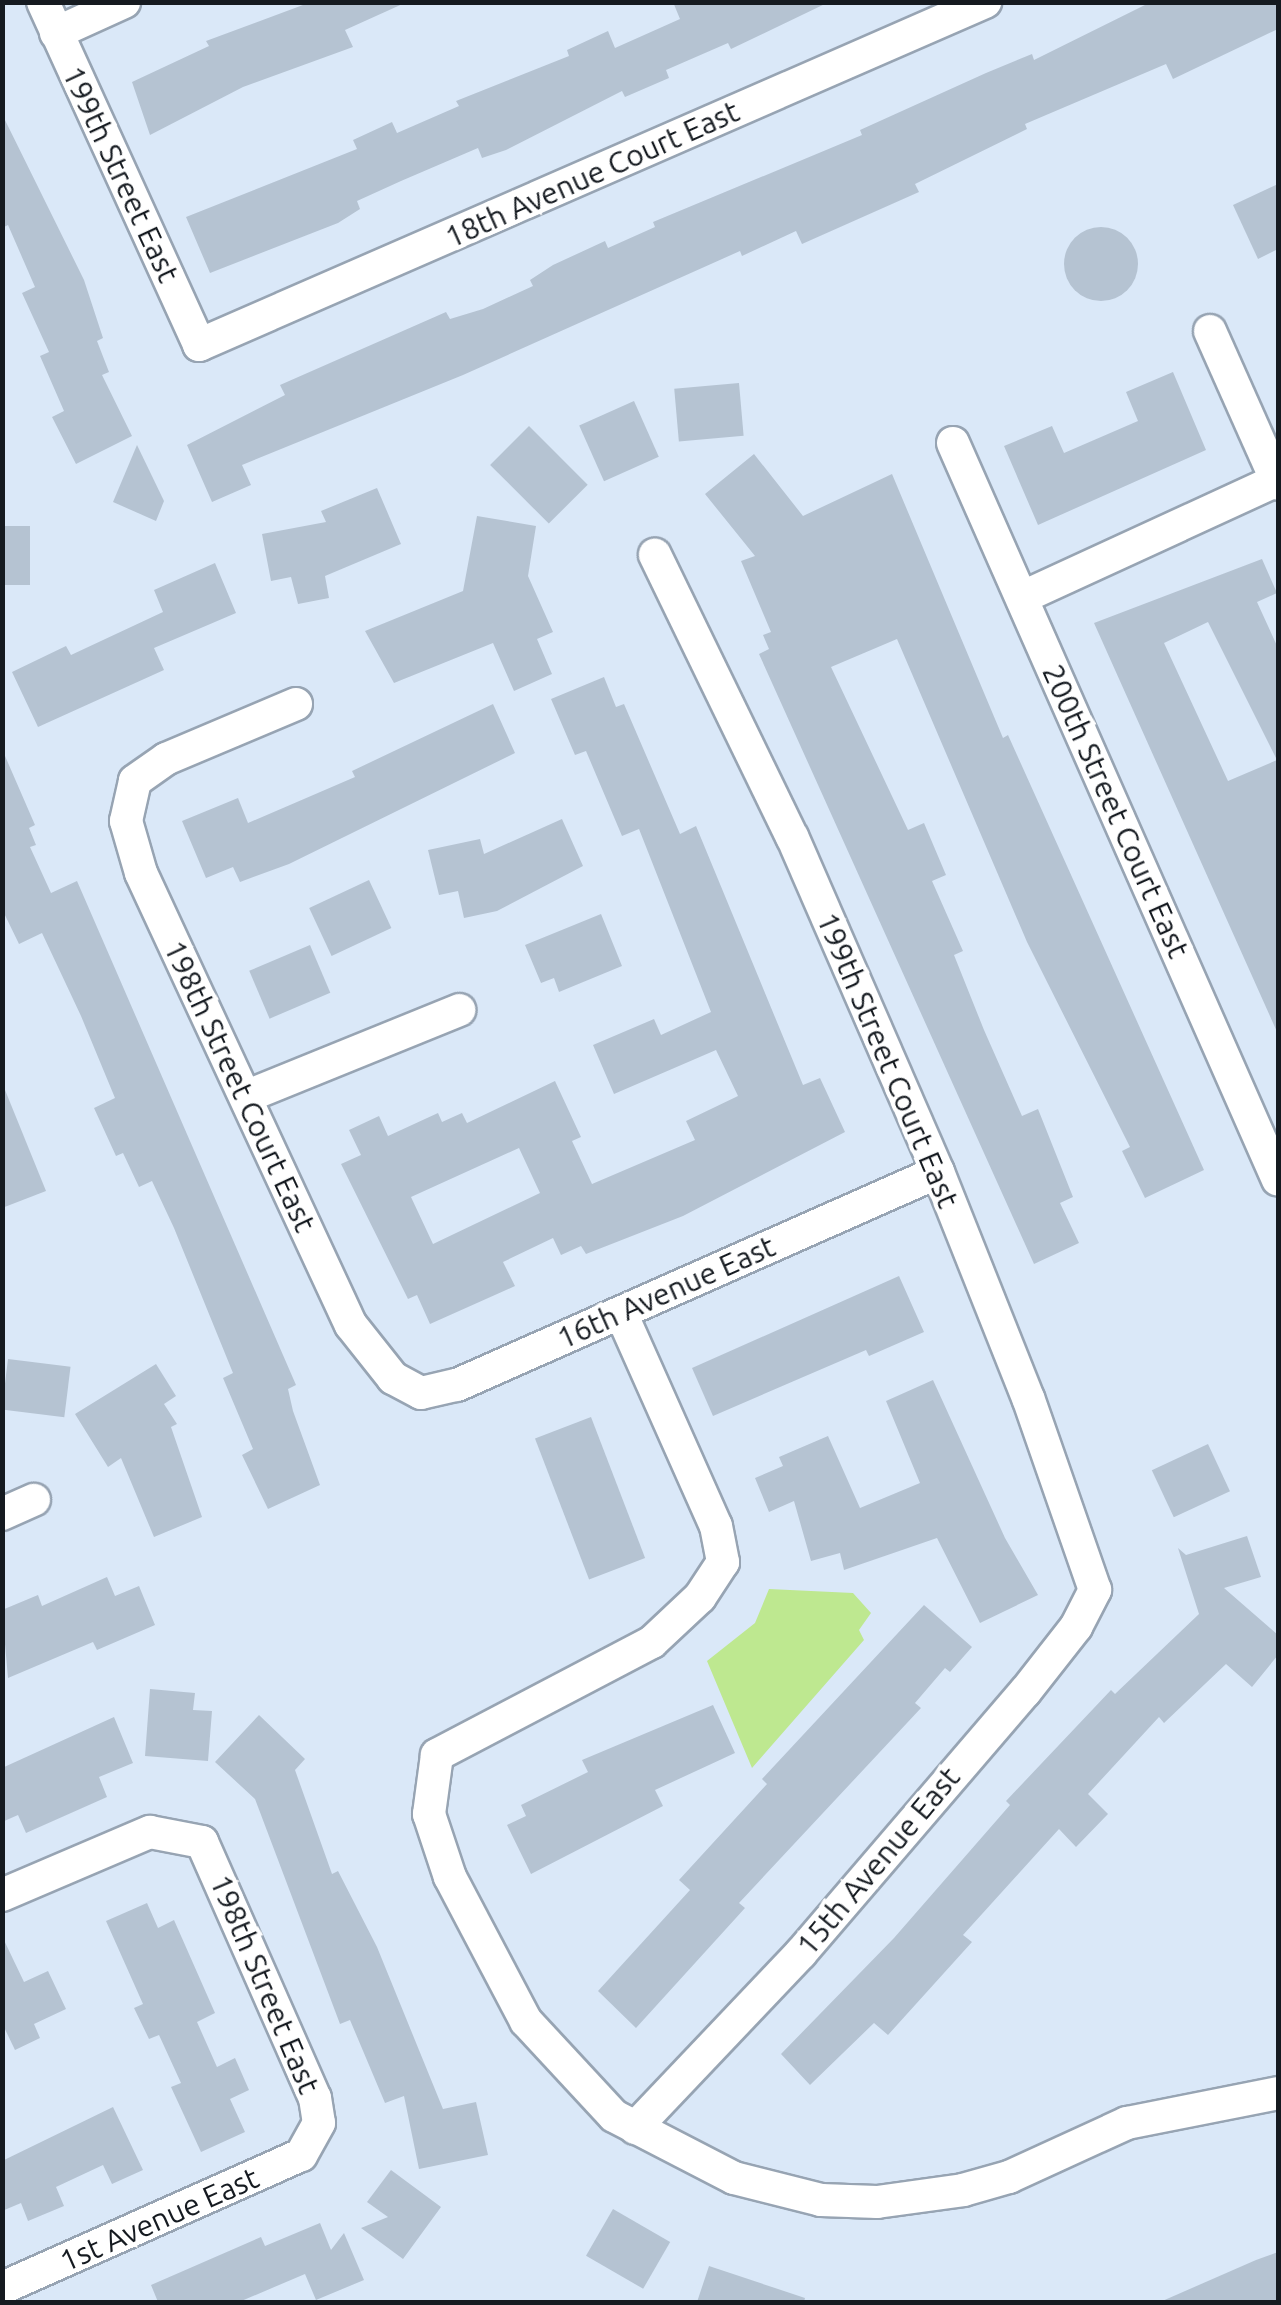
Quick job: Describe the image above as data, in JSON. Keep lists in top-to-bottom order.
{
  "streets": {
    "street": [
      "199th Street East",
      "18th Avenue Court East",
      "200th Street Court East",
      "199th Street Court East",
      "198th Street Court East",
      "16th Avenue East",
      "15th Avenue East",
      "198th Street East",
      "1st Avenue East"
    ]
  },
  "crossings": [
    ["199th Street East", "18th Avenue Court East"],
    ["199th Street Court East", "16th Avenue East"],
    ["199th Street Court East", "15th Avenue East"],
    ["198th Street Court East", "16th Avenue East"],
    ["198th Street East", "1st Avenue East"]
  ]
}
